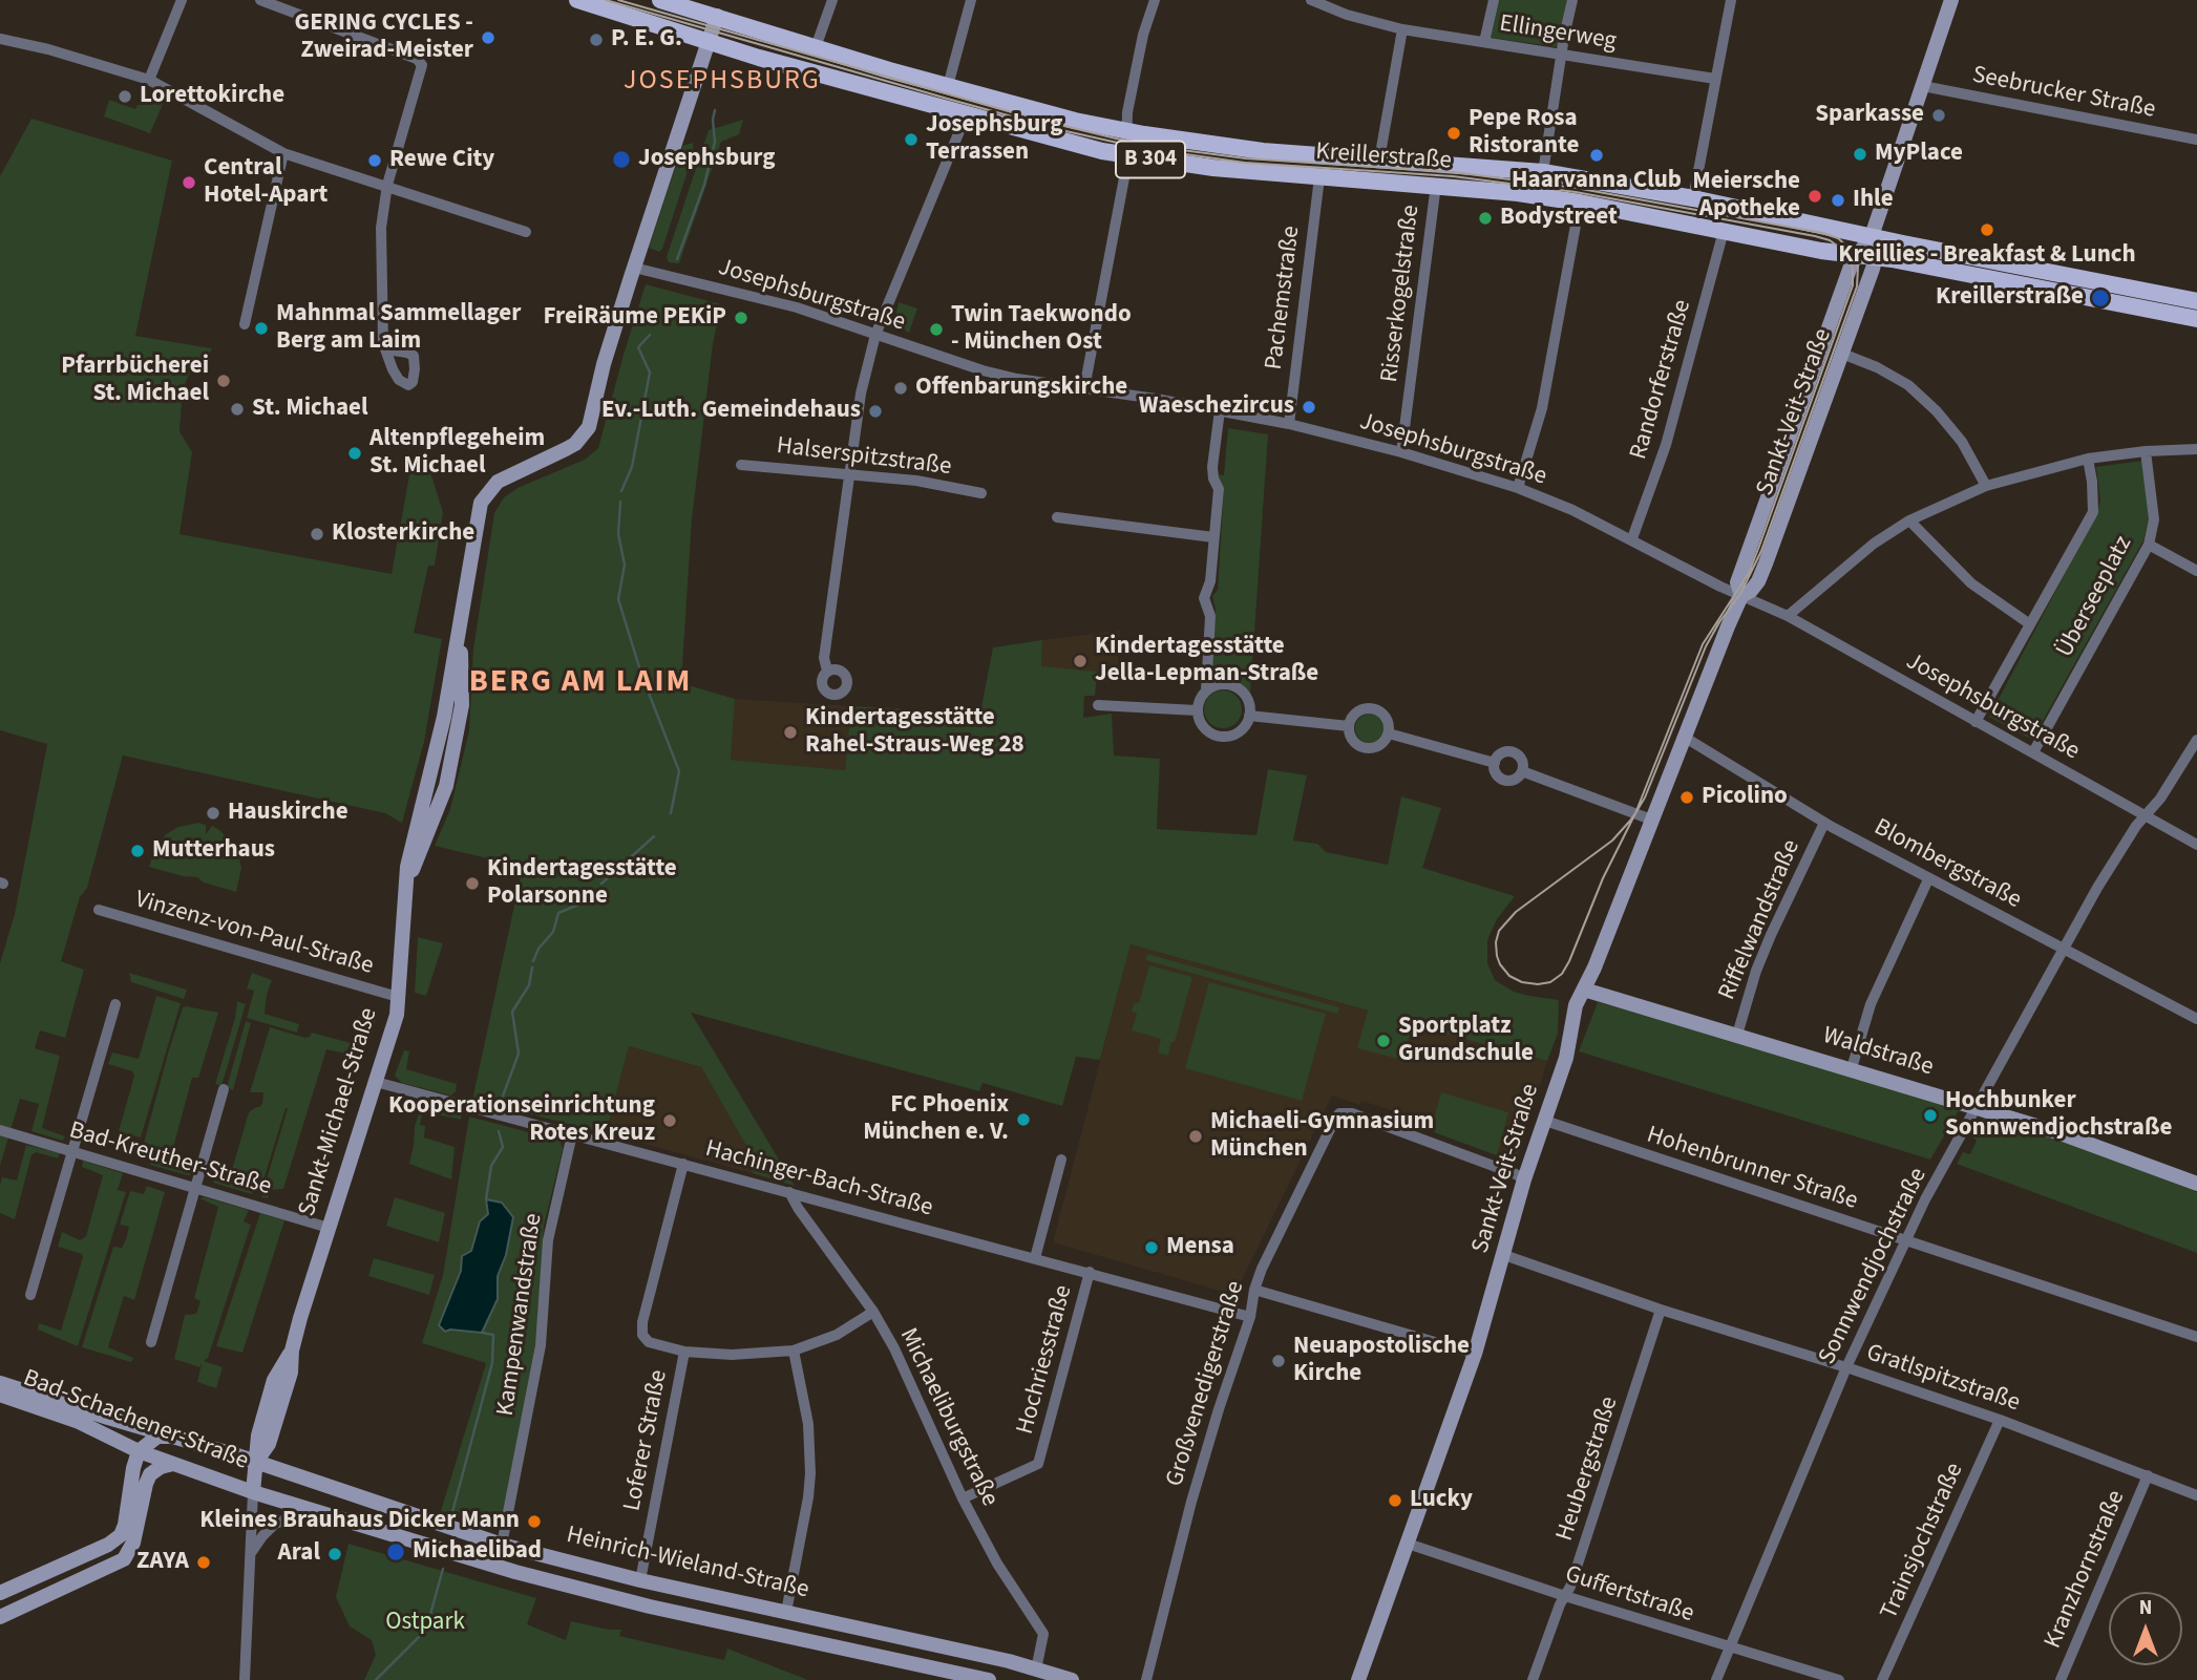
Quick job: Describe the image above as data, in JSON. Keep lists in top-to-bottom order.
{
  "streets": {
    "main road": ["Kreillerstraße", "B 304"],
    "street": [
      "Ellingerweg",
      "Seebrucker Straße",
      "Risserkogelstraße",
      "Josephsburgstraße",
      "Pachemstraße",
      "Randorferstraße",
      "Sankt-Veit-Straße",
      "Halserspitzstraße",
      "Überseeplatz",
      "Blombergstraße",
      "Riffelwandstraße",
      "Vinzenz-von-Paul-Straße",
      "Waldstraße",
      "Sankt-Michael-Straße",
      "Bad-Kreuther-Straße",
      "Hohenbrunner Straße",
      "Hachinger-Bach-Straße",
      "Sonnwendjochstraße",
      "Kampenwandstraße",
      "Hochriesstraße",
      "Gratlspitzstraße",
      "Großvenedigerstraße",
      "Michaeliburgstraße",
      "Bad-Schachener-Straße",
      "Loferer Straße",
      "Heubergstraße",
      "Trainsjochstraße",
      "Heinrich-Wieland-Straße",
      "Kranzhornstraße",
      "Guffertstraße"
    ]
  },
  "crossings": [
    ["Seebrucker Straße", "Sankt-Veit-Straße"],
    ["Kreillerstraße", "Risserkogelstraße"],
    ["Kreillerstraße", "Pachemstraße"],
    ["Kreillerstraße", "Randorferstraße"],
    ["Kreillerstraße", "Sankt-Veit-Straße"],
    ["Risserkogelstraße", "Josephsburgstraße"],
    ["Josephsburgstraße", "Pachemstraße"],
    ["Josephsburgstraße", "Randorferstraße"],
    ["Josephsburgstraße", "Sankt-Veit-Straße"],
    ["Josephsburgstraße", "Überseeplatz"],
    ["Josephsburgstraße", "Sankt-Michael-Straße"],
    ["Josephsburgstraße", "Sonnwendjochstraße"],
    ["Sankt-Veit-Straße", "Blombergstraße"],
    ["Sankt-Veit-Straße", "Waldstraße"],
    ["Sankt-Veit-Straße", "Hohenbrunner Straße"],
    ["Sankt-Veit-Straße", "Gratlspitzstraße"],
    ["Sankt-Veit-Straße", "Großvenedigerstraße"],
    ["Sankt-Veit-Straße", "Guffertstraße"],
    ["Blombergstraße", "Riffelwandstraße"],
    ["Blombergstraße", "Sonnwendjochstraße"],
    ["Riffelwandstraße", "Waldstraße"],
    ["Vinzenz-von-Paul-Straße", "Sankt-Michael-Straße"],
    ["Waldstraße", "Sonnwendjochstraße"],
    ["Sankt-Michael-Straße", "Bad-Kreuther-Straße"],
    ["Sankt-Michael-Straße", "Hachinger-Bach-Straße"],
    ["Sankt-Michael-Straße", "Bad-Schachener-Straße"],
    ["Sankt-Michael-Straße", "Heinrich-Wieland-Straße"],
    ["Hohenbrunner Straße", "Sonnwendjochstraße"],
    ["Hachinger-Bach-Straße", "Kampenwandstraße"],
    ["Hachinger-Bach-Straße", "Hochriesstraße"],
    ["Hachinger-Bach-Straße", "Großvenedigerstraße"],
    ["Hachinger-Bach-Straße", "Michaeliburgstraße"],
    ["Sonnwendjochstraße", "Gratlspitzstraße"],
    ["Sonnwendjochstraße", "Guffertstraße"],
    ["Kampenwandstraße", "Heinrich-Wieland-Straße"],
    ["Hochriesstraße", "Michaeliburgstraße"],
    ["Gratlspitzstraße", "Heubergstraße"],
    ["Gratlspitzstraße", "Trainsjochstraße"],
    ["Gratlspitzstraße", "Kranzhornstraße"],
    ["Michaeliburgstraße", "Heinrich-Wieland-Straße"],
    ["Bad-Schachener-Straße", "Heinrich-Wieland-Straße"],
    ["Loferer Straße", "Heinrich-Wieland-Straße"],
    ["Heubergstraße", "Guffertstraße"]
  ],
  "districts": ["JOSEPHSBURG", "BERG AM LAIM"],
  "parks": ["Ostpark"],
  "places": [
    "GERING CYCLES - Zweirad-Meister",
    "P. E. G.",
    "Lorettokirche",
    "Sparkasse",
    "Pepe Rosa Ristorante",
    "Josephsburg Terrassen",
    "MyPlace",
    "Haarvanna Club",
    "Josephsburg",
    "Rewe City",
    "Central Hotel-Apart",
    "Meiersche Apotheke",
    "Ihle",
    "Bodystreet",
    "Kreillies - Breakfast & Lunch",
    "Kreillerstraße",
    "FreiRäume PEKiP",
    "Mahnmal Sammellager Berg am Laim",
    "Twin Taekwondo - München Ost",
    "Pfarrbücherei St. Michael",
    "Offenbarungskirche",
    "Waeschezircus",
    "St. Michael",
    "Ev.-Luth. Gemeindehaus",
    "Altenpflegeheim St. Michael",
    "Klosterkirche",
    "Kindertagesstätte Jella-Lepman-Straße",
    "Kindertagesstätte Rahel-Straus-Weg 28",
    "Picolino",
    "Hauskirche",
    "Mutterhaus",
    "Kindertagesstätte Polarsonne",
    "Sportplatz Grundschule",
    "Hochbunker Sonnwendjochstraße",
    "FC Phoenix München e. V.",
    "Kooperationseinrichtung Rotes Kreuz",
    "Michaeli-Gymnasium München",
    "Mensa",
    "Neuapostolische Kirche",
    "Lucky",
    "Kleines Brauhaus Dicker Mann",
    "Michaelibad",
    "Aral",
    "ZAYA"
  ],
  "north": "top"
}
